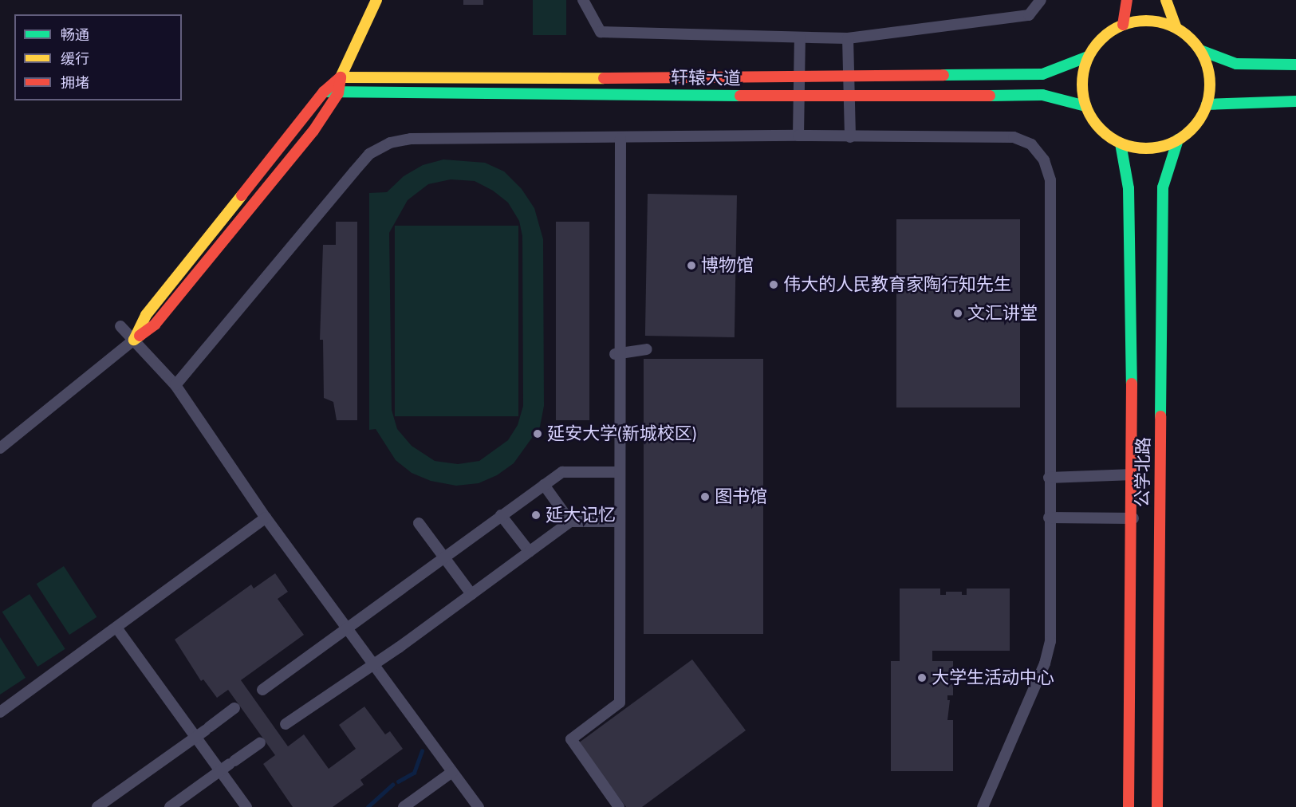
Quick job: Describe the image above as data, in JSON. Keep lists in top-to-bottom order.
{
  "streets": {
    "street": ["轩辕大道", "公学北路"]
  },
  "crossings": [
    ["轩辕大道", "公学北路"]
  ],
  "places": [
    "博物馆",
    "伟大的人民教育家陶行知先生",
    "文汇讲堂",
    "延安大学(新城校区)",
    "图书馆",
    "延大记忆",
    "大学生活动中心"
  ],
  "legend": ["畅通", "缓行", "拥堵"]
}
